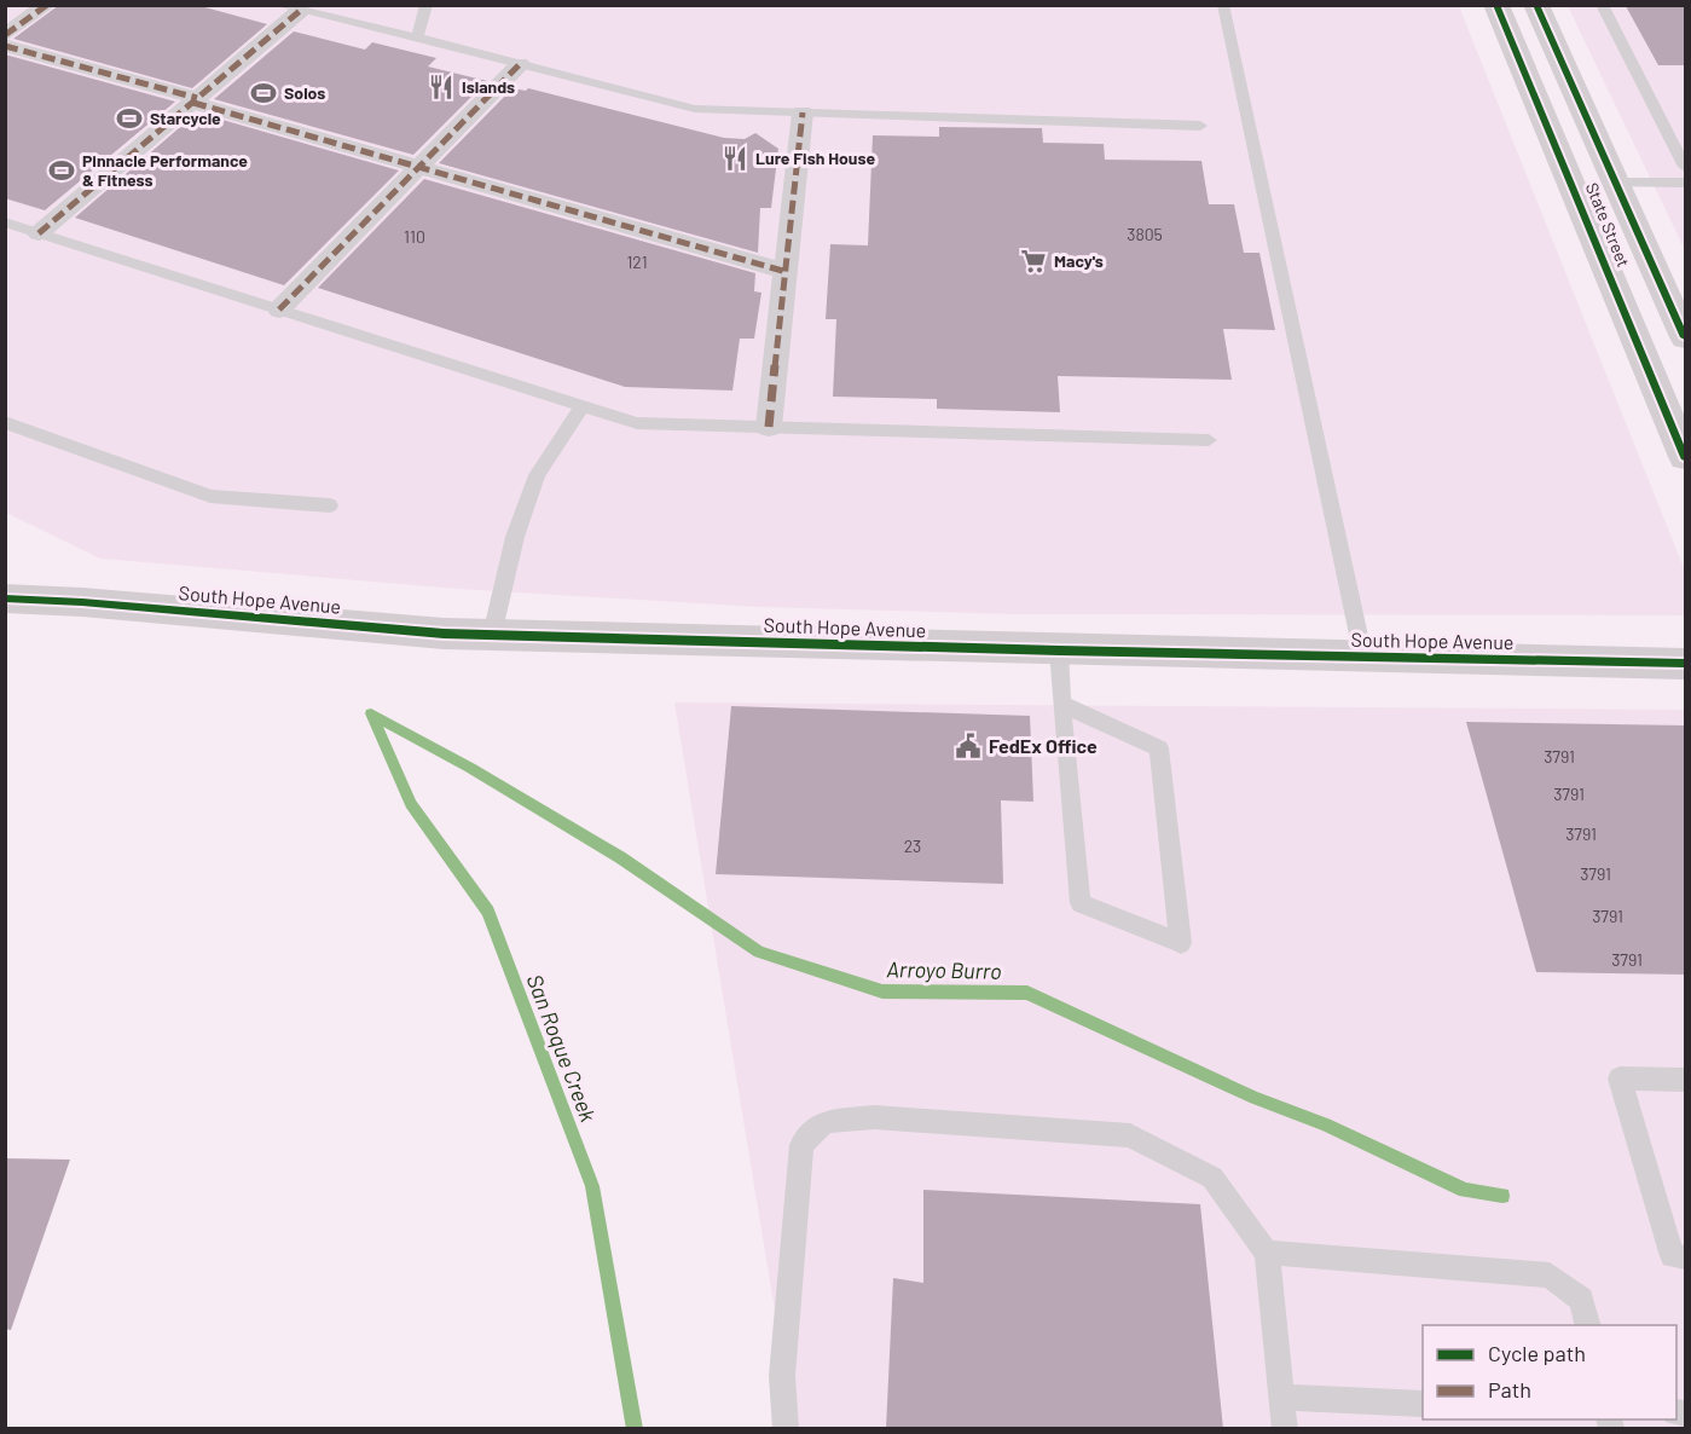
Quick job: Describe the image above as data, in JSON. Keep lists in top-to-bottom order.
{
  "streets": {
    "main road": ["State Street", "South Hope Avenue"]
  },
  "water": ["Arroyo Burro", "San Roque Creek"],
  "places": {
    "restaurant": ["Islands", "Lure Fish House"],
    "sports": ["Solos", "Starcycle", "Pinnacle Performance & Fitness"],
    "supermarket": ["Macy's"],
    "public building": ["FedEx Office"]
  },
  "house_numbers": [
    "3805",
    "110",
    "121",
    "3791",
    "3791",
    "3791",
    "23",
    "3791",
    "3791",
    "3791"
  ],
  "legend": ["Cycle path", "Path"]
}
